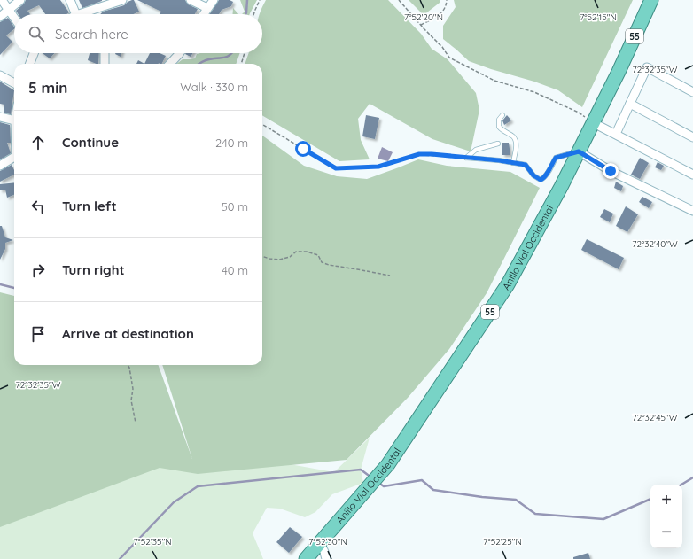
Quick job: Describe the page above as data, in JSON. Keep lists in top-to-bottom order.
{
  "streets": {
    "highway": ["55", "Anillo Vial Occidental"]
  },
  "page": {
    "search": "Search here",
    "heading": ["5 min", "Walk · 330 m"],
    "list": [
      ["Continue", "240 m"],
      ["Turn left", "50 m"],
      ["Turn right", "40 m"],
      "Arrive at destination"
    ],
    "map_buttons": ["+", "−"]
  },
  "coordinates": [
    "7°52'20\"N",
    "7°52'15\"N",
    "72°32'35\"W",
    "72°32'40\"W",
    "72°32'45\"W",
    "7°52'35\"N",
    "7°52'30\"N",
    "7°52'25\"N"
  ]
}
